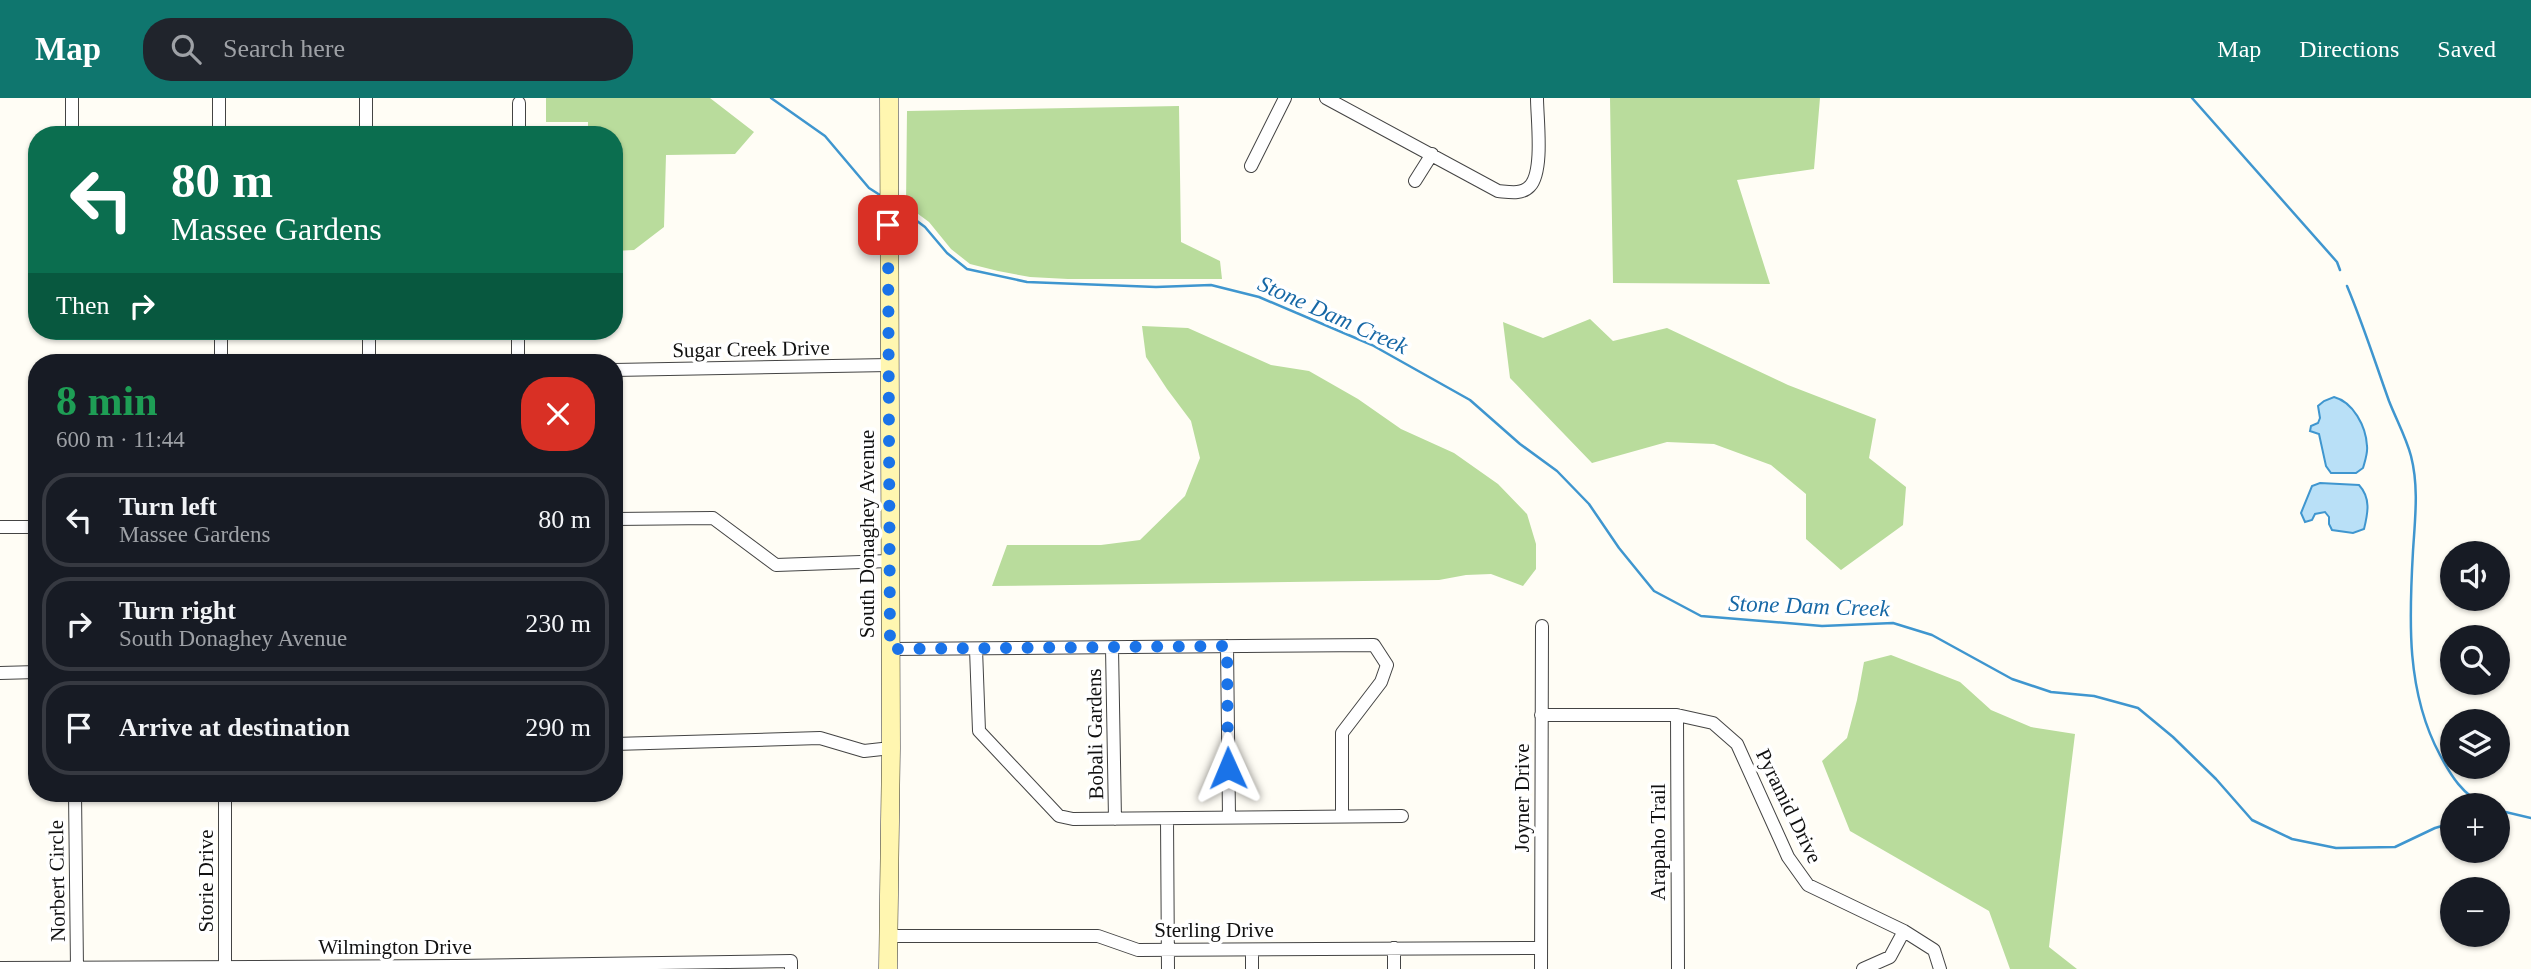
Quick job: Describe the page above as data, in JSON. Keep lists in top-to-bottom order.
{
  "streets": {
    "street": [
      "Sugar Creek Drive",
      "South Donaghey Avenue",
      "Bobali Gardens",
      "Joyner Drive",
      "Pyramid Drive",
      "Arapaho Trail",
      "Norbert Circle",
      "Storie Drive",
      "Sterling Drive",
      "Wilmington Drive"
    ]
  },
  "crossings": [
    ["Sugar Creek Drive", "South Donaghey Avenue"],
    ["South Donaghey Avenue", "Sterling Drive"],
    ["Joyner Drive", "Pyramid Drive"],
    ["Joyner Drive", "Sterling Drive"],
    ["Pyramid Drive", "Arapaho Trail"],
    ["Norbert Circle", "Wilmington Drive"],
    ["Storie Drive", "Wilmington Drive"]
  ],
  "water": ["Stone Dam Creek"],
  "page": {
    "header": "Map",
    "search": "Search here",
    "nav": ["Map", "Directions", "Saved"],
    "turn": ["80 m", "Massee Gardens"],
    "then": "Then",
    "heading": ["8 min", "600 m · 11:44"],
    "list": [
      {
        "name": "Turn left",
        "note": "Massee Gardens",
        "value": "80 m"
      },
      {
        "name": "Turn right",
        "note": "South Donaghey Avenue",
        "value": "230 m"
      },
      {
        "name": "Arrive at destination",
        "value": "290 m"
      }
    ],
    "map_buttons": ["+", "−"]
  }
}
